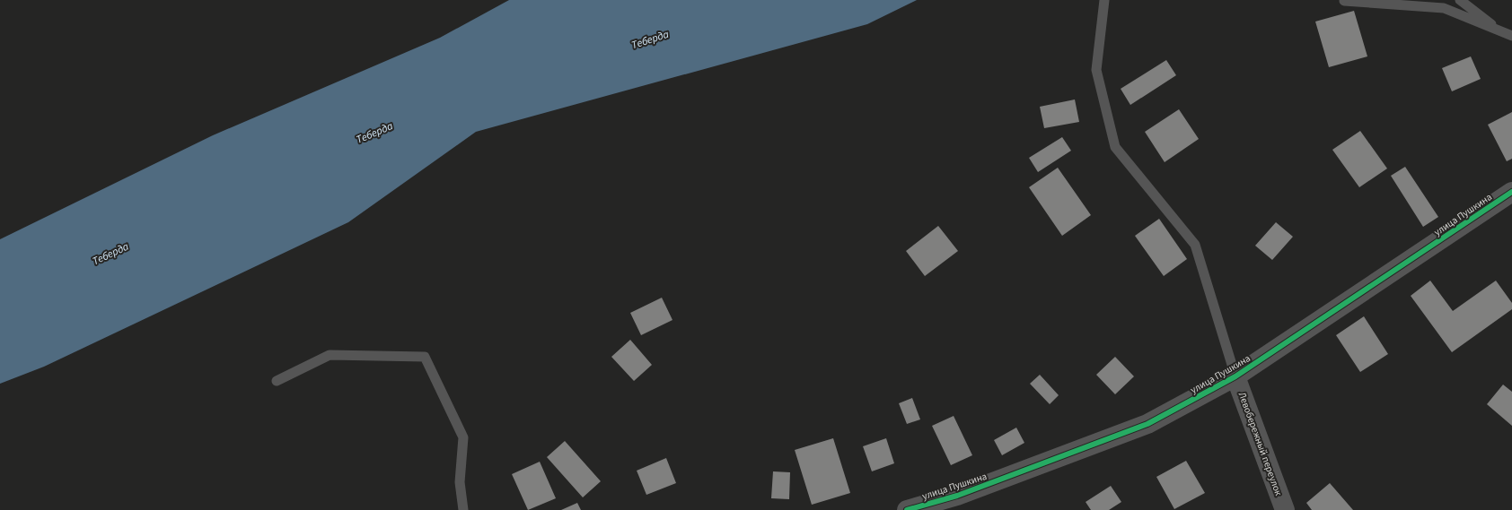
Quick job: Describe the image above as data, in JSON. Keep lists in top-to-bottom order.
{
  "streets": {
    "street": ["улица Пушкина", "Левобережный переулок"]
  },
  "crossings": [
    ["улица Пушкина", "Левобережный переулок"]
  ],
  "water": ["Теберда"]
}
